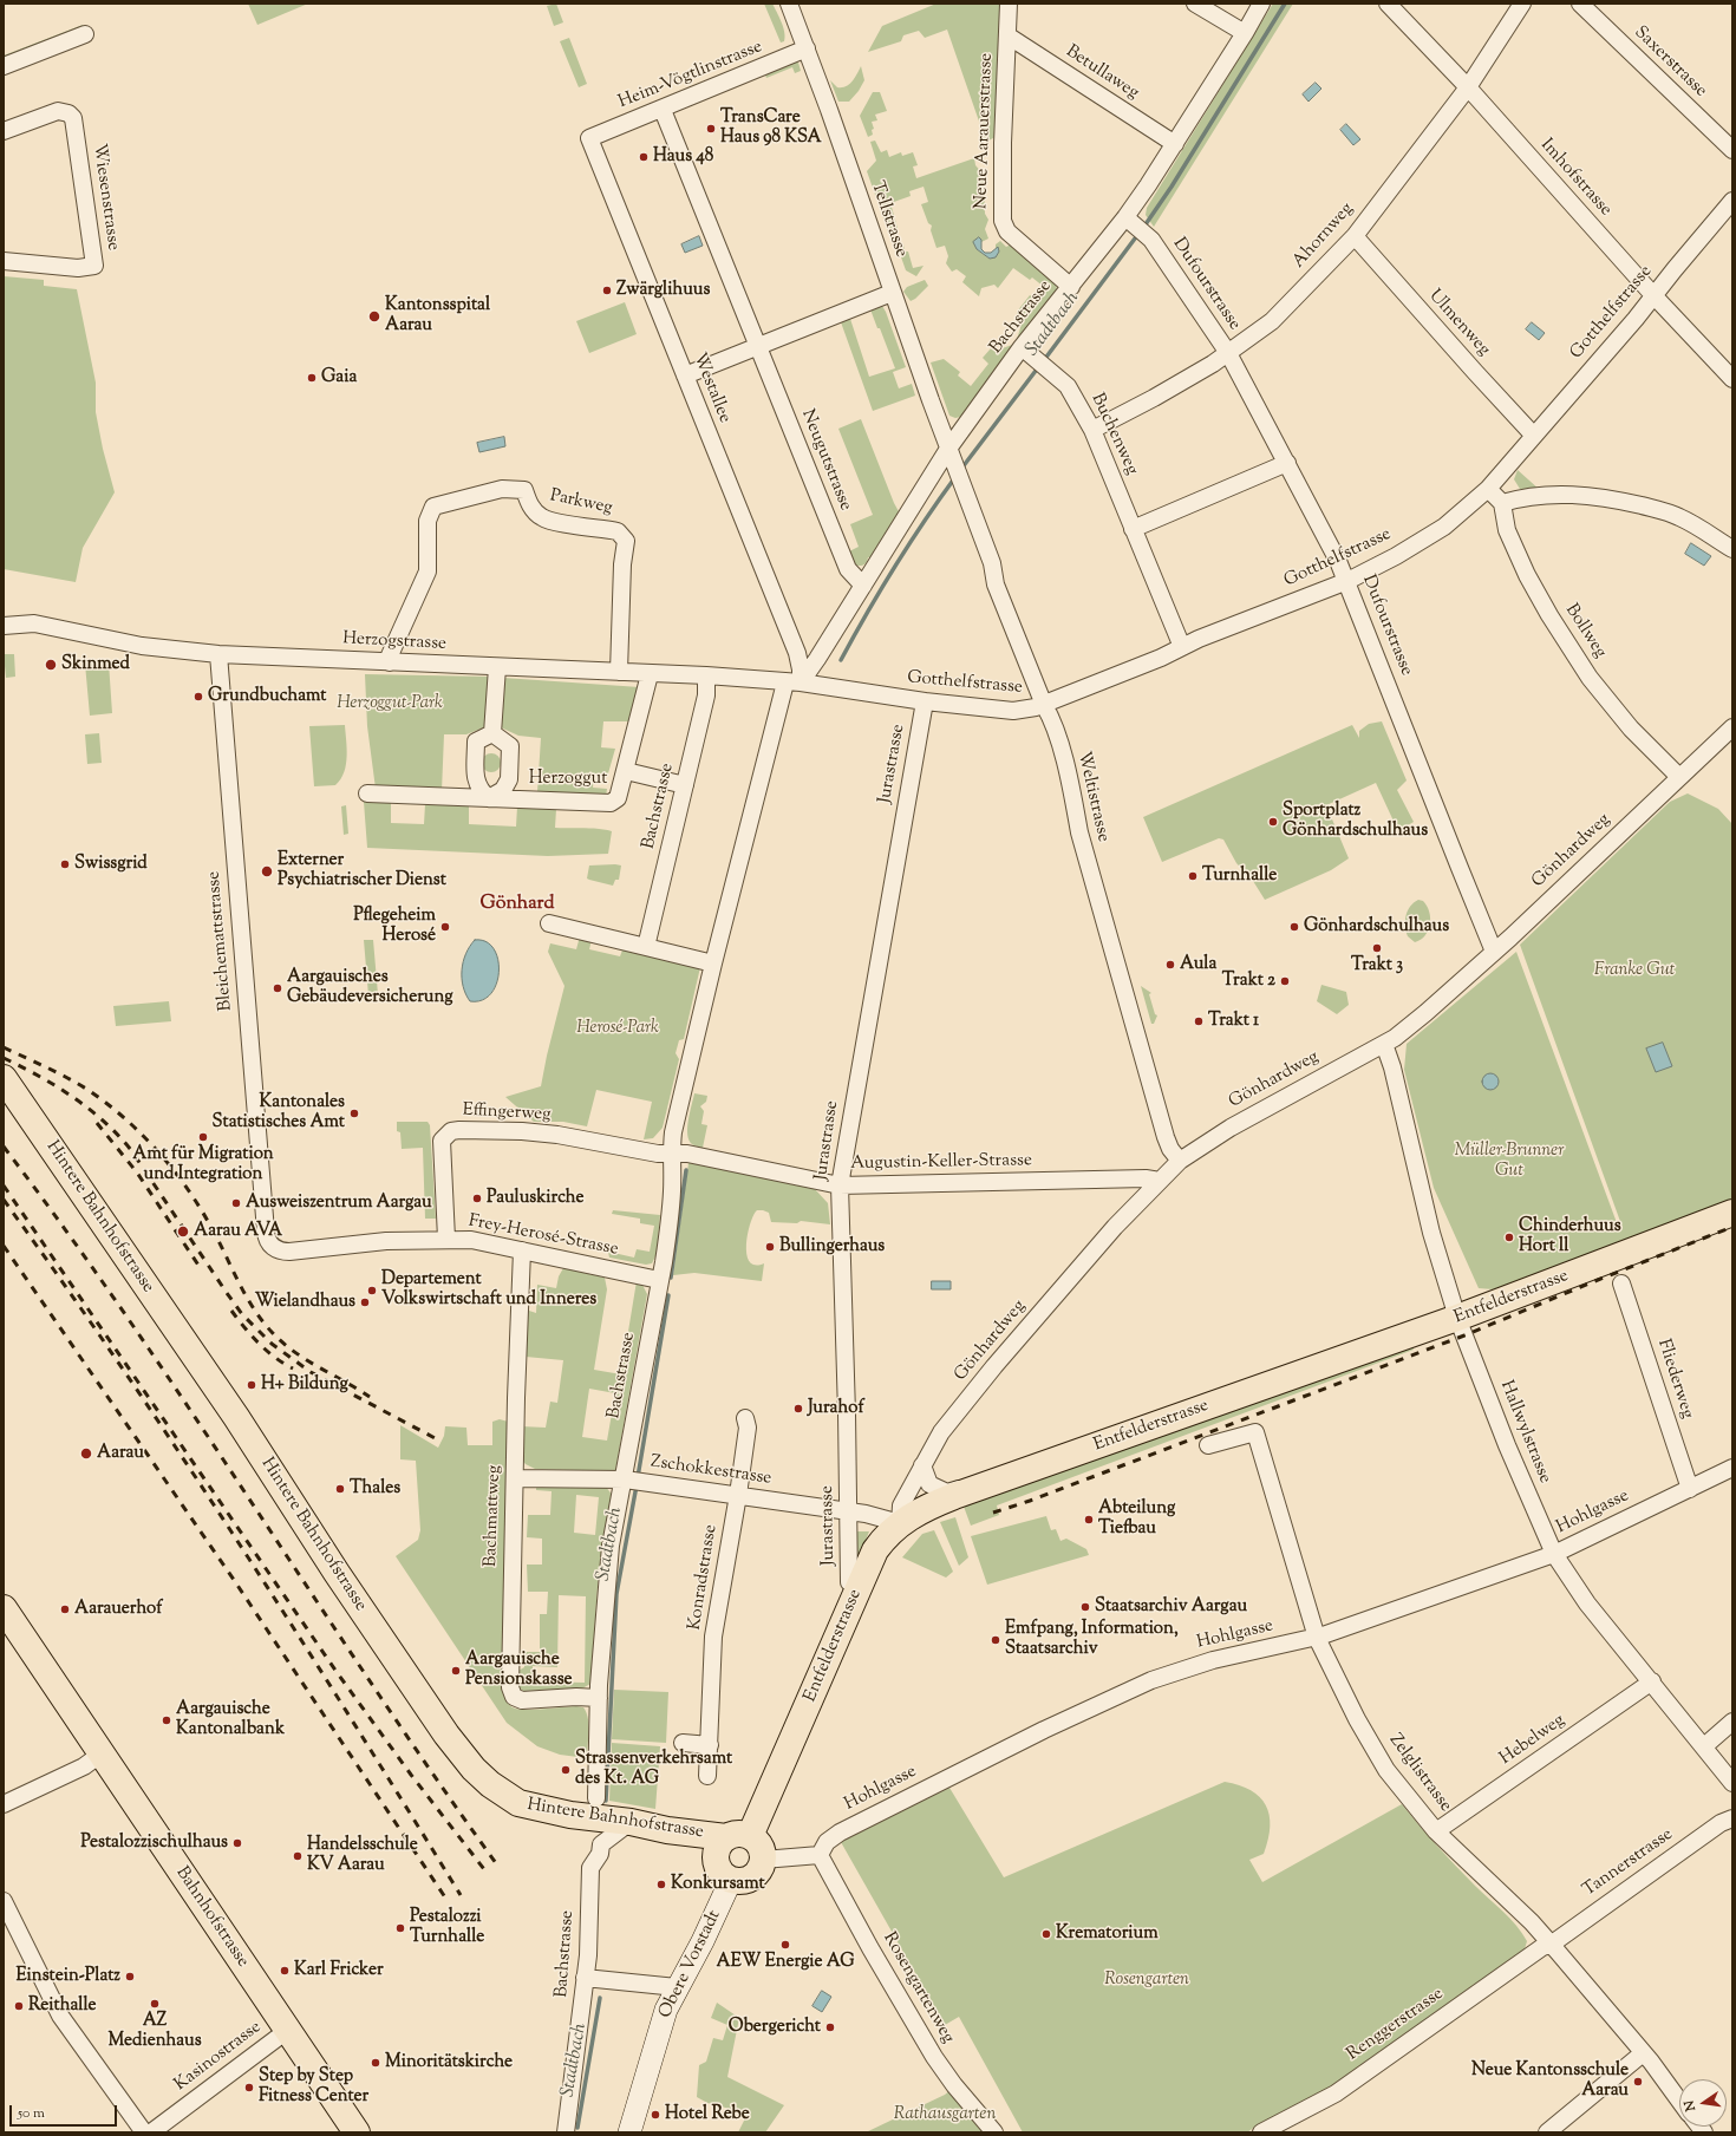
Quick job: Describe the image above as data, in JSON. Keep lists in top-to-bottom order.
{
  "streets": {
    "main road": [
      "Hintere Bahnhofstrasse",
      "Entfelderstrasse",
      "Bahnhofstrasse",
      "Obere Vorstadt"
    ],
    "street": [
      "Saxerstrasse",
      "Betullaweg",
      "Heim-Vögtlinstrasse",
      "Neue Aarauerstrasse",
      "Imhofstrasse",
      "Wiesenstrasse",
      "Tellstrasse",
      "Ahornweg",
      "Dufourstrasse",
      "Gotthelfstrasse",
      "Bachstrasse",
      "Ulmenweg",
      "Westallee",
      "Buchenweg",
      "Neugutstrasse",
      "Parkweg",
      "Bollweg",
      "Herzogstrasse",
      "Jurastrasse",
      "Herzoggut",
      "Weltistrasse",
      "Gönhardweg",
      "Bleichemattstrasse",
      "Effingerweg",
      "Augustin-Keller-Strasse",
      "Frey-Herosé-Strasse",
      "Fliederweg",
      "Hallwylstrasse",
      "Zschokkestrasse",
      "Hohlgasse",
      "Bachmattweg",
      "Konradstrasse",
      "Hebelweg",
      "Zelglistrasse",
      "Tannerstrasse",
      "Rosengartenweg",
      "Renggerstrasse",
      "Kasinostrasse"
    ]
  },
  "crossings": [
    ["Betullaweg", "Neue Aarauerstrasse"],
    ["Betullaweg", "Bachstrasse"],
    ["Heim-Vögtlinstrasse", "Tellstrasse"],
    ["Heim-Vögtlinstrasse", "Westallee"],
    ["Heim-Vögtlinstrasse", "Neugutstrasse"],
    ["Neue Aarauerstrasse", "Bachstrasse"],
    ["Imhofstrasse", "Ahornweg"],
    ["Imhofstrasse", "Gotthelfstrasse"],
    ["Tellstrasse", "Bachstrasse"],
    ["Tellstrasse", "Weltistrasse"],
    ["Ahornweg", "Dufourstrasse"],
    ["Ahornweg", "Ulmenweg"],
    ["Ahornweg", "Buchenweg"],
    ["Dufourstrasse", "Gotthelfstrasse"],
    ["Dufourstrasse", "Bachstrasse"],
    ["Dufourstrasse", "Gönhardweg"],
    ["Gotthelfstrasse", "Bachstrasse"],
    ["Gotthelfstrasse", "Ulmenweg"],
    ["Gotthelfstrasse", "Westallee"],
    ["Gotthelfstrasse", "Buchenweg"],
    ["Gotthelfstrasse", "Herzogstrasse"],
    ["Gotthelfstrasse", "Jurastrasse"],
    ["Gotthelfstrasse", "Weltistrasse"],
    ["Bachstrasse", "Westallee"],
    ["Bachstrasse", "Buchenweg"],
    ["Bachstrasse", "Neugutstrasse"],
    ["Bachstrasse", "Herzogstrasse"],
    ["Bachstrasse", "Herzoggut"],
    ["Bachstrasse", "Weltistrasse"],
    ["Bachstrasse", "Effingerweg"],
    ["Bachstrasse", "Augustin-Keller-Strasse"],
    ["Bachstrasse", "Hintere Bahnhofstrasse"],
    ["Bachstrasse", "Frey-Herosé-Strasse"],
    ["Bachstrasse", "Zschokkestrasse"],
    ["Bachstrasse", "Bachmattweg"],
    ["Bachstrasse", "Obere Vorstadt"],
    ["Westallee", "Herzogstrasse"],
    ["Parkweg", "Herzogstrasse"],
    ["Bollweg", "Gönhardweg"],
    ["Herzogstrasse", "Herzoggut"],
    ["Herzogstrasse", "Bleichemattstrasse"],
    ["Jurastrasse", "Augustin-Keller-Strasse"],
    ["Jurastrasse", "Entfelderstrasse"],
    ["Jurastrasse", "Zschokkestrasse"],
    ["Weltistrasse", "Gönhardweg"],
    ["Gönhardweg", "Augustin-Keller-Strasse"],
    ["Gönhardweg", "Entfelderstrasse"],
    ["Gönhardweg", "Hallwylstrasse"],
    ["Gönhardweg", "Zschokkestrasse"],
    ["Bleichemattstrasse", "Frey-Herosé-Strasse"],
    ["Effingerweg", "Augustin-Keller-Strasse"],
    ["Effingerweg", "Frey-Herosé-Strasse"],
    ["Hintere Bahnhofstrasse", "Entfelderstrasse"],
    ["Hintere Bahnhofstrasse", "Obere Vorstadt"],
    ["Frey-Herosé-Strasse", "Bachmattweg"],
    ["Entfelderstrasse", "Hallwylstrasse"],
    ["Entfelderstrasse", "Zschokkestrasse"],
    ["Entfelderstrasse", "Obere Vorstadt"],
    ["Fliederweg", "Hohlgasse"],
    ["Hallwylstrasse", "Hohlgasse"],
    ["Hallwylstrasse", "Hebelweg"],
    ["Zschokkestrasse", "Bachmattweg"],
    ["Zschokkestrasse", "Konradstrasse"],
    ["Hohlgasse", "Zelglistrasse"],
    ["Hohlgasse", "Rosengartenweg"],
    ["Hebelweg", "Zelglistrasse"],
    ["Zelglistrasse", "Tannerstrasse"],
    ["Zelglistrasse", "Renggerstrasse"],
    ["Tannerstrasse", "Renggerstrasse"],
    ["Bahnhofstrasse", "Kasinostrasse"]
  ],
  "districts": ["Gönhard"],
  "water": ["Stadtbach"],
  "parks": [
    "Herzoggut-Park",
    "Franke Gut",
    "Herosé-Park",
    "Müller-Brunner Gut",
    "Rosengarten",
    "Rathausgarten"
  ],
  "places": [
    "TransCare Haus 98 KSA",
    "Haus 48",
    "Zwärglihuus",
    "Kantonsspital Aarau",
    "Gaia",
    "Skinmed",
    "Grundbuchamt",
    "Sportplatz Gönhardschulhaus",
    "Swissgrid",
    "Externer Psychiatrischer Dienst",
    "Turnhalle",
    "Pflegeheim Herosé",
    "Gönhardschulhaus",
    "Trakt 3",
    "Aula",
    "Trakt 2",
    "Aargauisches Gebäudeversicherung",
    "Trakt 1",
    "Kantonales Statistisches Amt",
    "Amt für Migration und Integration",
    "Pauluskirche",
    "Ausweiszentrum Aargau",
    "Aarau AVA",
    "Chinderhuus Hort ll",
    "Bullingerhaus",
    "Departement Volkswirtschaft und Inneres",
    "Wielandhaus",
    "H+ Bildung",
    "Jurahof",
    "Aarau",
    "Thales",
    "Abteilung Tiefbau",
    "Staatsarchiv Aargau",
    "Aarauerhof",
    "Emfpang, Information, Staatsarchiv",
    "Aargauische Pensionskasse",
    "Aargauische Kantonalbank",
    "Strassenverkehrsamt des Kt. AG",
    "Pestalozzischulhaus",
    "Handelsschule KV Aarau",
    "Konkursamt",
    "Pestalozzi Turnhalle",
    "Krematorium",
    "AEW Energie AG",
    "Karl Fricker",
    "Einstein-Platz",
    "AZ Medienhaus",
    "Reithalle",
    "Obergericht",
    "Minoritätskirche",
    "Neue Kantonsschule Aarau",
    "Step by Step Fitness Center",
    "Hotel Rebe"
  ],
  "scale_bar": "50 m",
  "north": "left"
}
